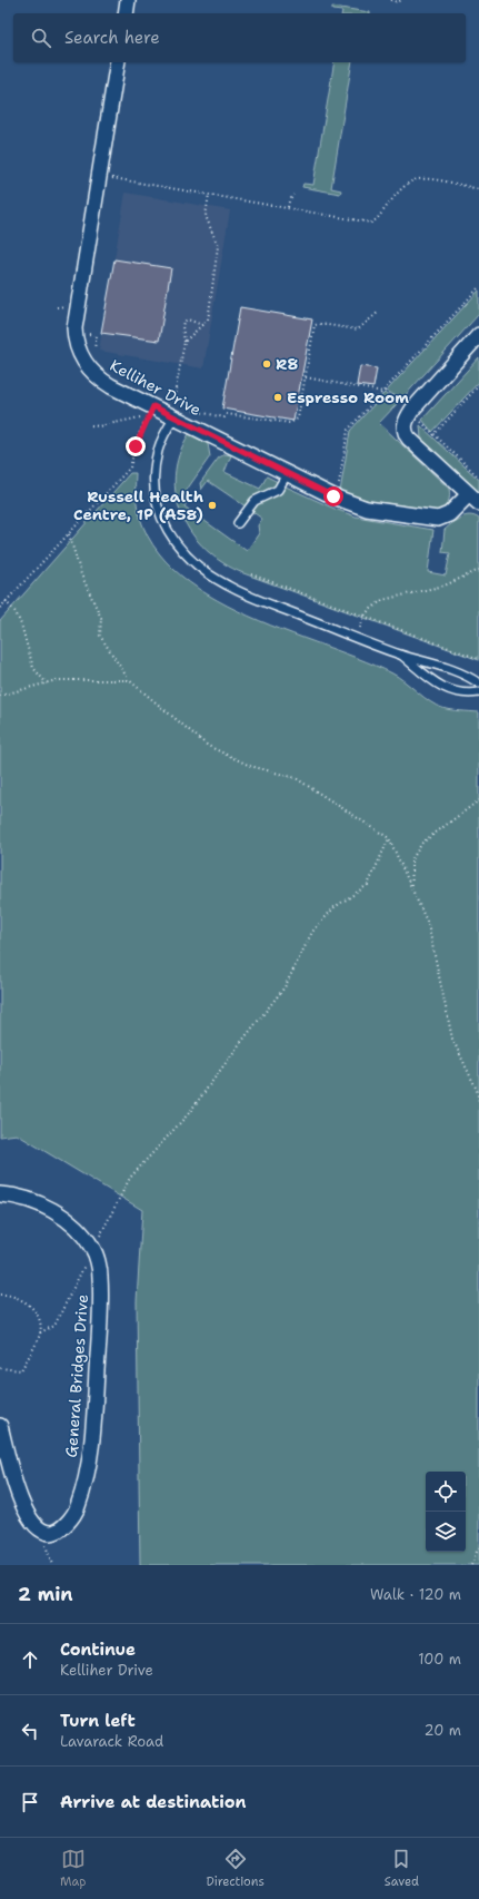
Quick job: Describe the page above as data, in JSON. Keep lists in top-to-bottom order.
{
  "streets": {
    "street": ["Kelliher Drive", "General Bridges Drive"]
  },
  "places": ["R8", "Espresso Room", "Russell Health Centre, 1P (A58)"],
  "page": {
    "search": "Search here",
    "heading": ["2 min", "Walk · 120 m"],
    "list": [
      ["Continue", "Kelliher Drive", "100 m"],
      ["Turn left", "Lavarack Road", "20 m"],
      "Arrive at destination"
    ],
    "nav": ["Map", "Directions", "Saved"]
  }
}
